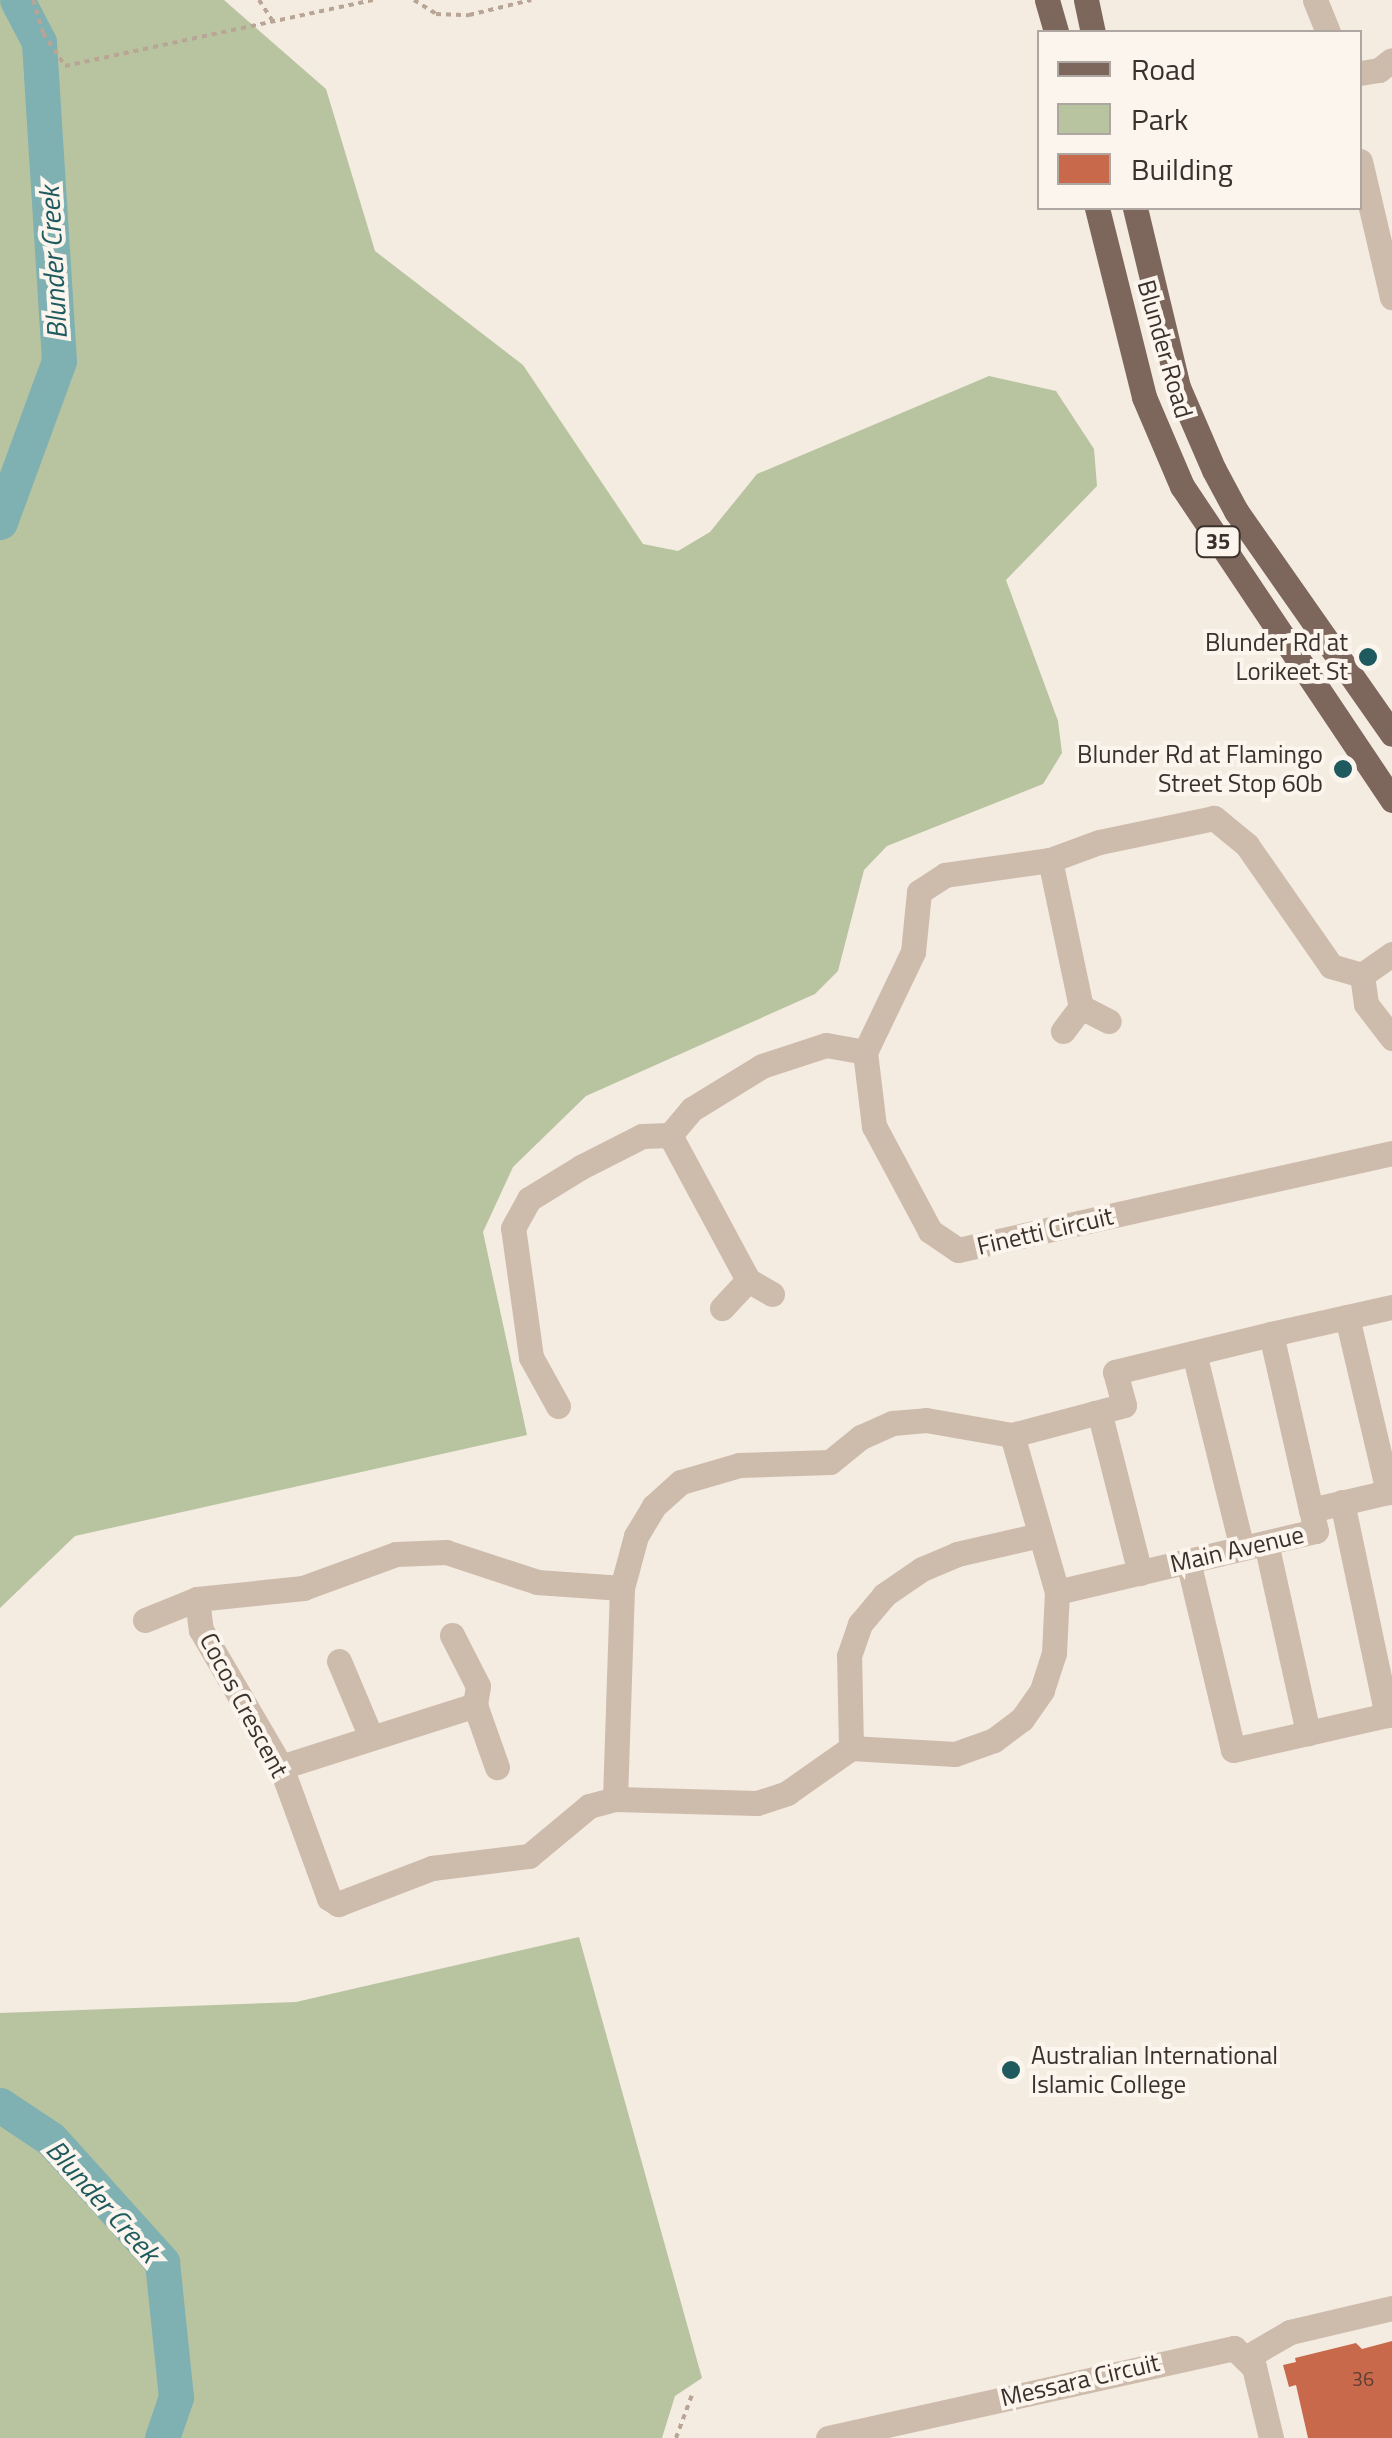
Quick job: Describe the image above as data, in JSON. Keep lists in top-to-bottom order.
{
  "streets": {
    "main road": ["Blunder Road", "35"],
    "street": [
      "Finetti Circuit",
      "Main Avenue",
      "Cocos Crescent",
      "Messara Circuit"
    ]
  },
  "crossings": [
    ["Main Avenue", "Cocos Crescent"]
  ],
  "water": ["Blunder Creek"],
  "places": ["Blunder Rd at Lorikeet St", "Blunder Rd at Flamingo Street Stop 60b", "Australian International Islamic College"],
  "house_numbers": ["36"],
  "legend": ["Road", "Park", "Building"]
}
